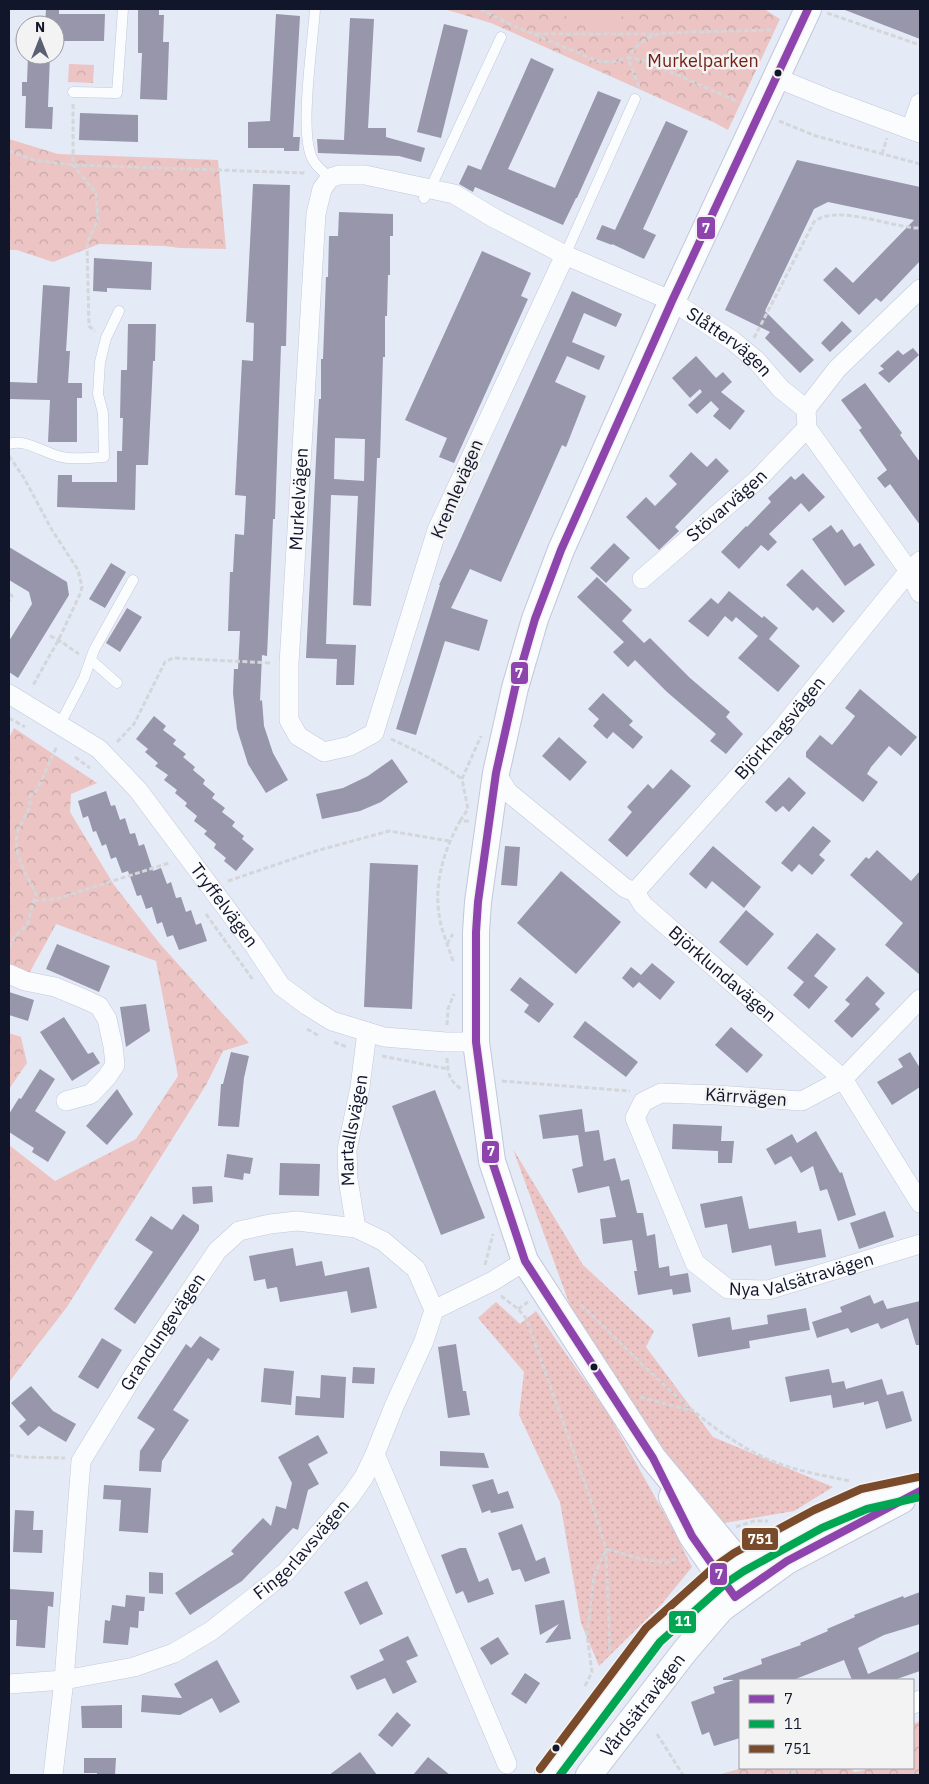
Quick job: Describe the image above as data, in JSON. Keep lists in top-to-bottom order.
{
  "streets": {
    "street": [
      "Slåttervägen",
      "Kremlevägen",
      "Murkelvägen",
      "Stövarvägen",
      "Björkhagsvägen",
      "Tryffelvägen",
      "Björklundavägen",
      "Kärrvägen",
      "Martallsvägen",
      "Nya Valsätravägen",
      "Grandungevägen",
      "Fingerlavsvägen",
      "Vårdsätravägen"
    ]
  },
  "crossings": [
    ["Slåttervägen", "Kremlevägen"],
    ["Slåttervägen", "Murkelvägen"],
    ["Slåttervägen", "Stövarvägen"],
    ["Slåttervägen", "Björkhagsvägen"],
    ["Kremlevägen", "Murkelvägen"],
    ["Björkhagsvägen", "Björklundavägen"],
    ["Tryffelvägen", "Martallsvägen"],
    ["Björklundavägen", "Kärrvägen"],
    ["Kärrvägen", "Nya Valsätravägen"],
    ["Martallsvägen", "Grandungevägen"],
    ["Grandungevägen", "Fingerlavsvägen"]
  ],
  "parks": ["Murkelparken"],
  "lines": ["transit line 7", "transit line 751", "transit line 11"],
  "legend": ["7", "11", "751"],
  "north": "top"
}
